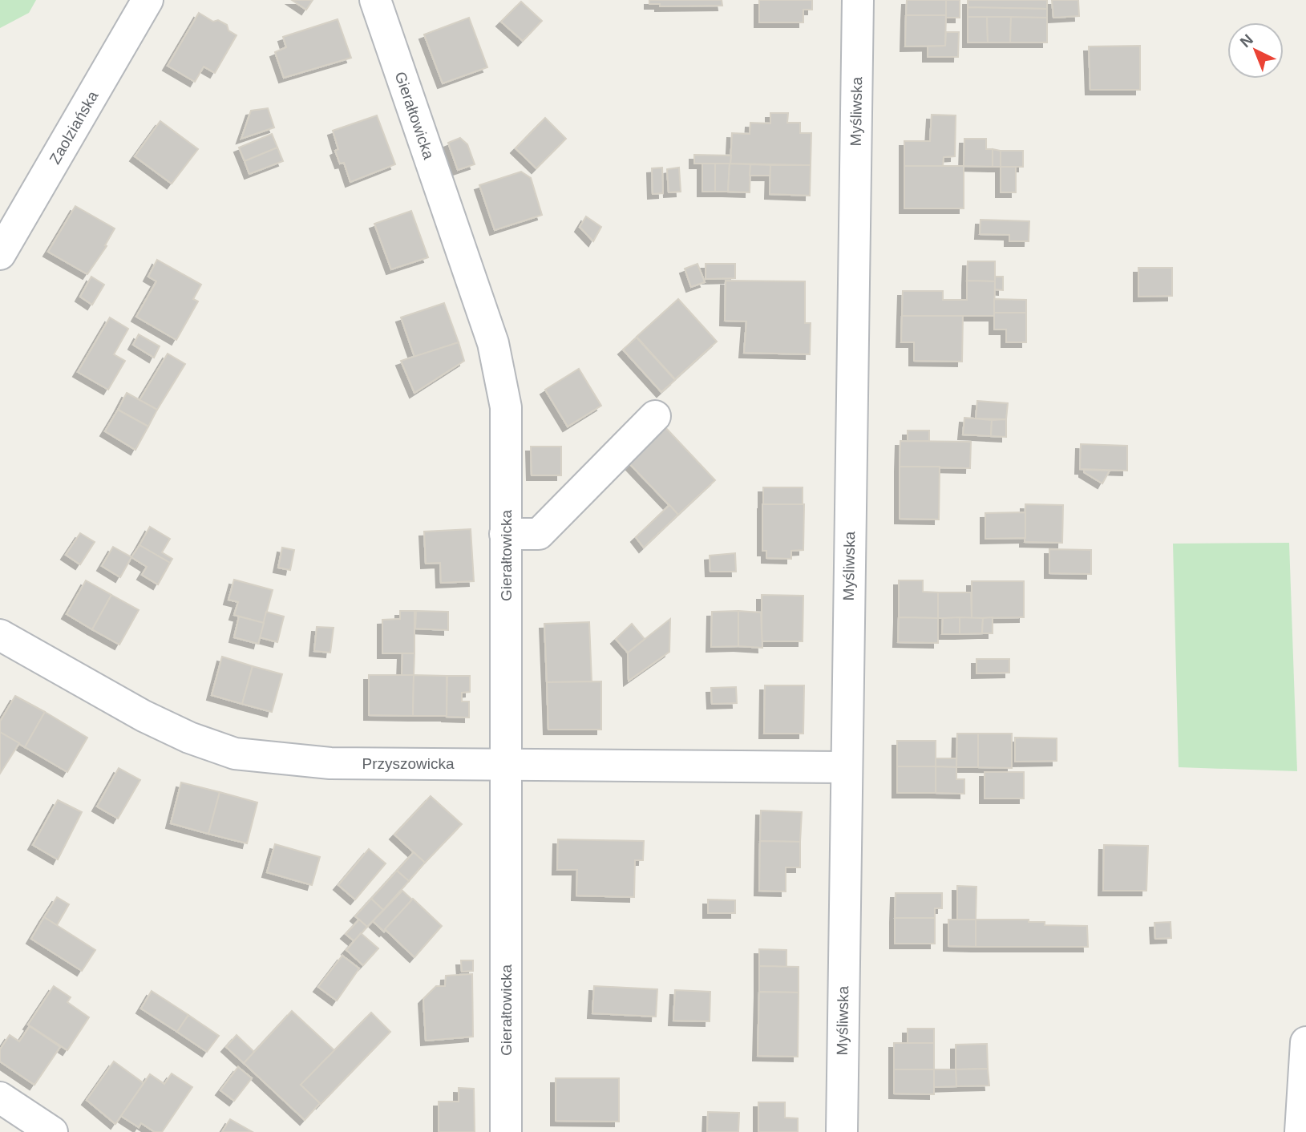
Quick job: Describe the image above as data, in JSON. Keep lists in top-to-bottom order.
{
  "streets": {
    "street": [
      "Myśliwska",
      "Gierałtowicka",
      "Zaolziańska",
      "Przyszowicka"
    ]
  },
  "crossings": [
    ["Myśliwska", "Przyszowicka"],
    ["Gierałtowicka", "Przyszowicka"]
  ],
  "north": "top left"
}
